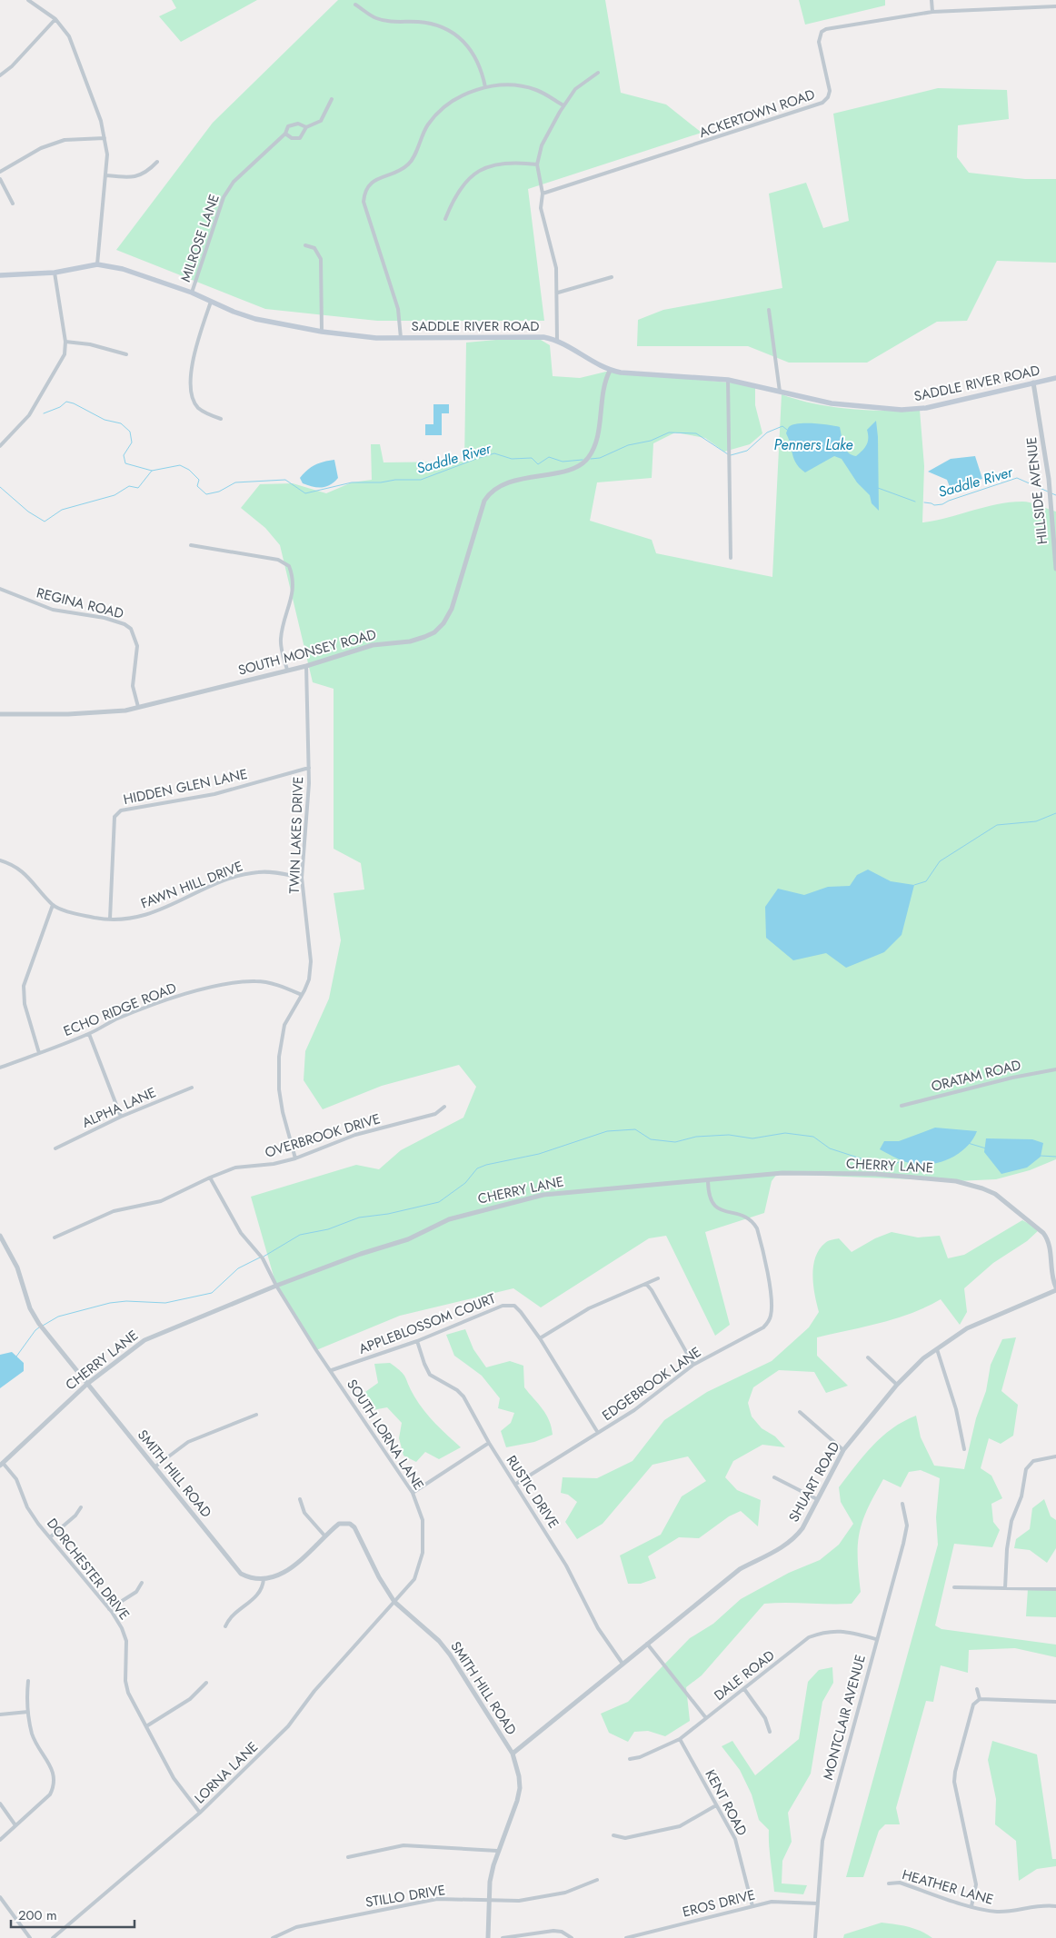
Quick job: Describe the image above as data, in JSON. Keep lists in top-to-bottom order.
{
  "streets": {
    "main road": ["SADDLE RIVER ROAD"],
    "street": [
      "ACKERTOWN ROAD",
      "MILROSE LANE",
      "HILLSIDE AVENUE",
      "REGINA ROAD",
      "SOUTH MONSEY ROAD",
      "HIDDEN GLEN LANE",
      "TWIN LAKES DRIVE",
      "FAWN HILL DRIVE",
      "ECHO RIDGE ROAD",
      "ORATAM ROAD",
      "ALPHA LANE",
      "OVERBROOK DRIVE",
      "CHERRY LANE",
      "APPLEBLOSSOM COURT",
      "EDGEBROOK LANE",
      "SOUTH LORNA LANE",
      "SMITH HILL ROAD",
      "SHUART ROAD",
      "RUSTIC DRIVE",
      "DORCHESTER DRIVE",
      "DALE ROAD",
      "MONTCLAIR AVENUE",
      "LORNA LANE",
      "KENT ROAD",
      "HEATHER LANE",
      "STILLO DRIVE",
      "EROS DRIVE"
    ]
  },
  "crossings": [
    ["MILROSE LANE", "SADDLE RIVER ROAD"],
    ["SADDLE RIVER ROAD", "HILLSIDE AVENUE"],
    ["SADDLE RIVER ROAD", "SOUTH MONSEY ROAD"],
    ["REGINA ROAD", "SOUTH MONSEY ROAD"],
    ["SOUTH MONSEY ROAD", "TWIN LAKES DRIVE"],
    ["HIDDEN GLEN LANE", "TWIN LAKES DRIVE"],
    ["HIDDEN GLEN LANE", "FAWN HILL DRIVE"],
    ["TWIN LAKES DRIVE", "FAWN HILL DRIVE"],
    ["TWIN LAKES DRIVE", "ECHO RIDGE ROAD"],
    ["TWIN LAKES DRIVE", "OVERBROOK DRIVE"],
    ["OVERBROOK DRIVE", "SOUTH LORNA LANE"],
    ["CHERRY LANE", "EDGEBROOK LANE"],
    ["CHERRY LANE", "SOUTH LORNA LANE"],
    ["CHERRY LANE", "SMITH HILL ROAD"],
    ["CHERRY LANE", "SHUART ROAD"],
    ["CHERRY LANE", "DORCHESTER DRIVE"],
    ["APPLEBLOSSOM COURT", "EDGEBROOK LANE"],
    ["APPLEBLOSSOM COURT", "SOUTH LORNA LANE"],
    ["APPLEBLOSSOM COURT", "RUSTIC DRIVE"],
    ["EDGEBROOK LANE", "RUSTIC DRIVE"],
    ["SOUTH LORNA LANE", "SMITH HILL ROAD"],
    ["SOUTH LORNA LANE", "LORNA LANE"],
    ["SMITH HILL ROAD", "SHUART ROAD"],
    ["SMITH HILL ROAD", "LORNA LANE"],
    ["SMITH HILL ROAD", "STILLO DRIVE"],
    ["SHUART ROAD", "RUSTIC DRIVE"],
    ["DORCHESTER DRIVE", "LORNA LANE"],
    ["DALE ROAD", "MONTCLAIR AVENUE"],
    ["DALE ROAD", "KENT ROAD"],
    ["MONTCLAIR AVENUE", "EROS DRIVE"],
    ["KENT ROAD", "EROS DRIVE"]
  ],
  "water": ["Penners Lake", "Saddle River"],
  "scale_bar": "200 m"
}
